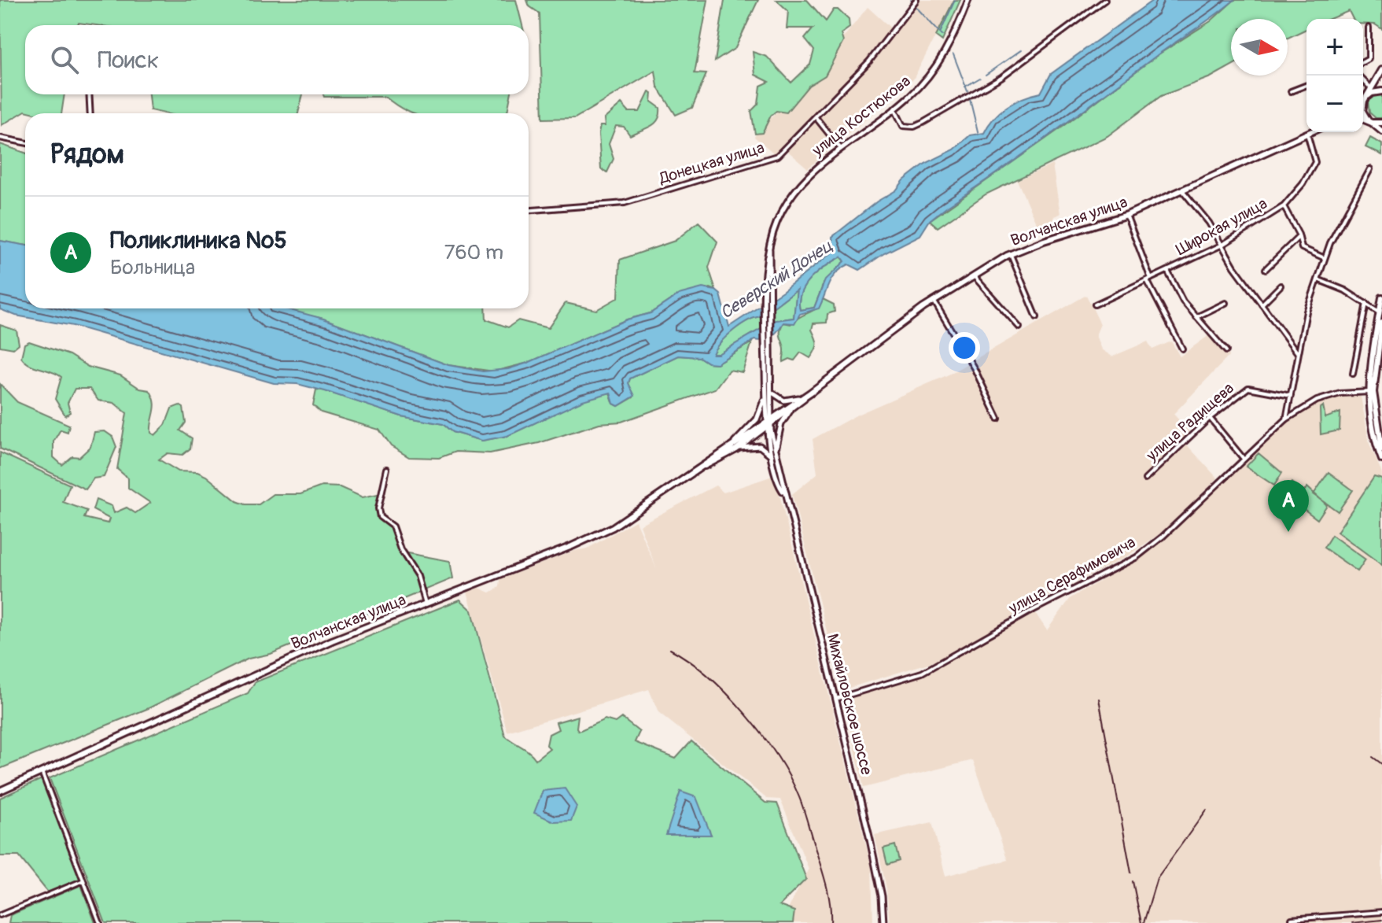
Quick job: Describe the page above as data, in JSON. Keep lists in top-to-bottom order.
{
  "streets": {
    "main road": ["улица Костюкова", "Волчанская улица", "Михайловское шоссе"],
    "street": [
      "Донецкая улица",
      "Широкая улица",
      "улица Радищева",
      "улица Серафимовича"
    ]
  },
  "crossings": [
    ["улица Костюкова", "Волчанская улица"],
    ["улица Костюкова", "Михайловское шоссе"],
    ["Волчанская улица", "Широкая улица"],
    ["Волчанская улица", "Михайловское шоссе"],
    ["улица Серафимовича", "Михайловское шоссе"]
  ],
  "water": ["Северский Донец"],
  "north": "right",
  "page": {
    "map_buttons": ["+", "−"],
    "search": "Поиск",
    "heading": "Рядом",
    "list": [
      {
        "mark": "A",
        "name": "Поликлиника №5",
        "note": "Больница",
        "value": "760 m"
      }
    ],
    "pins": "A"
  }
}
